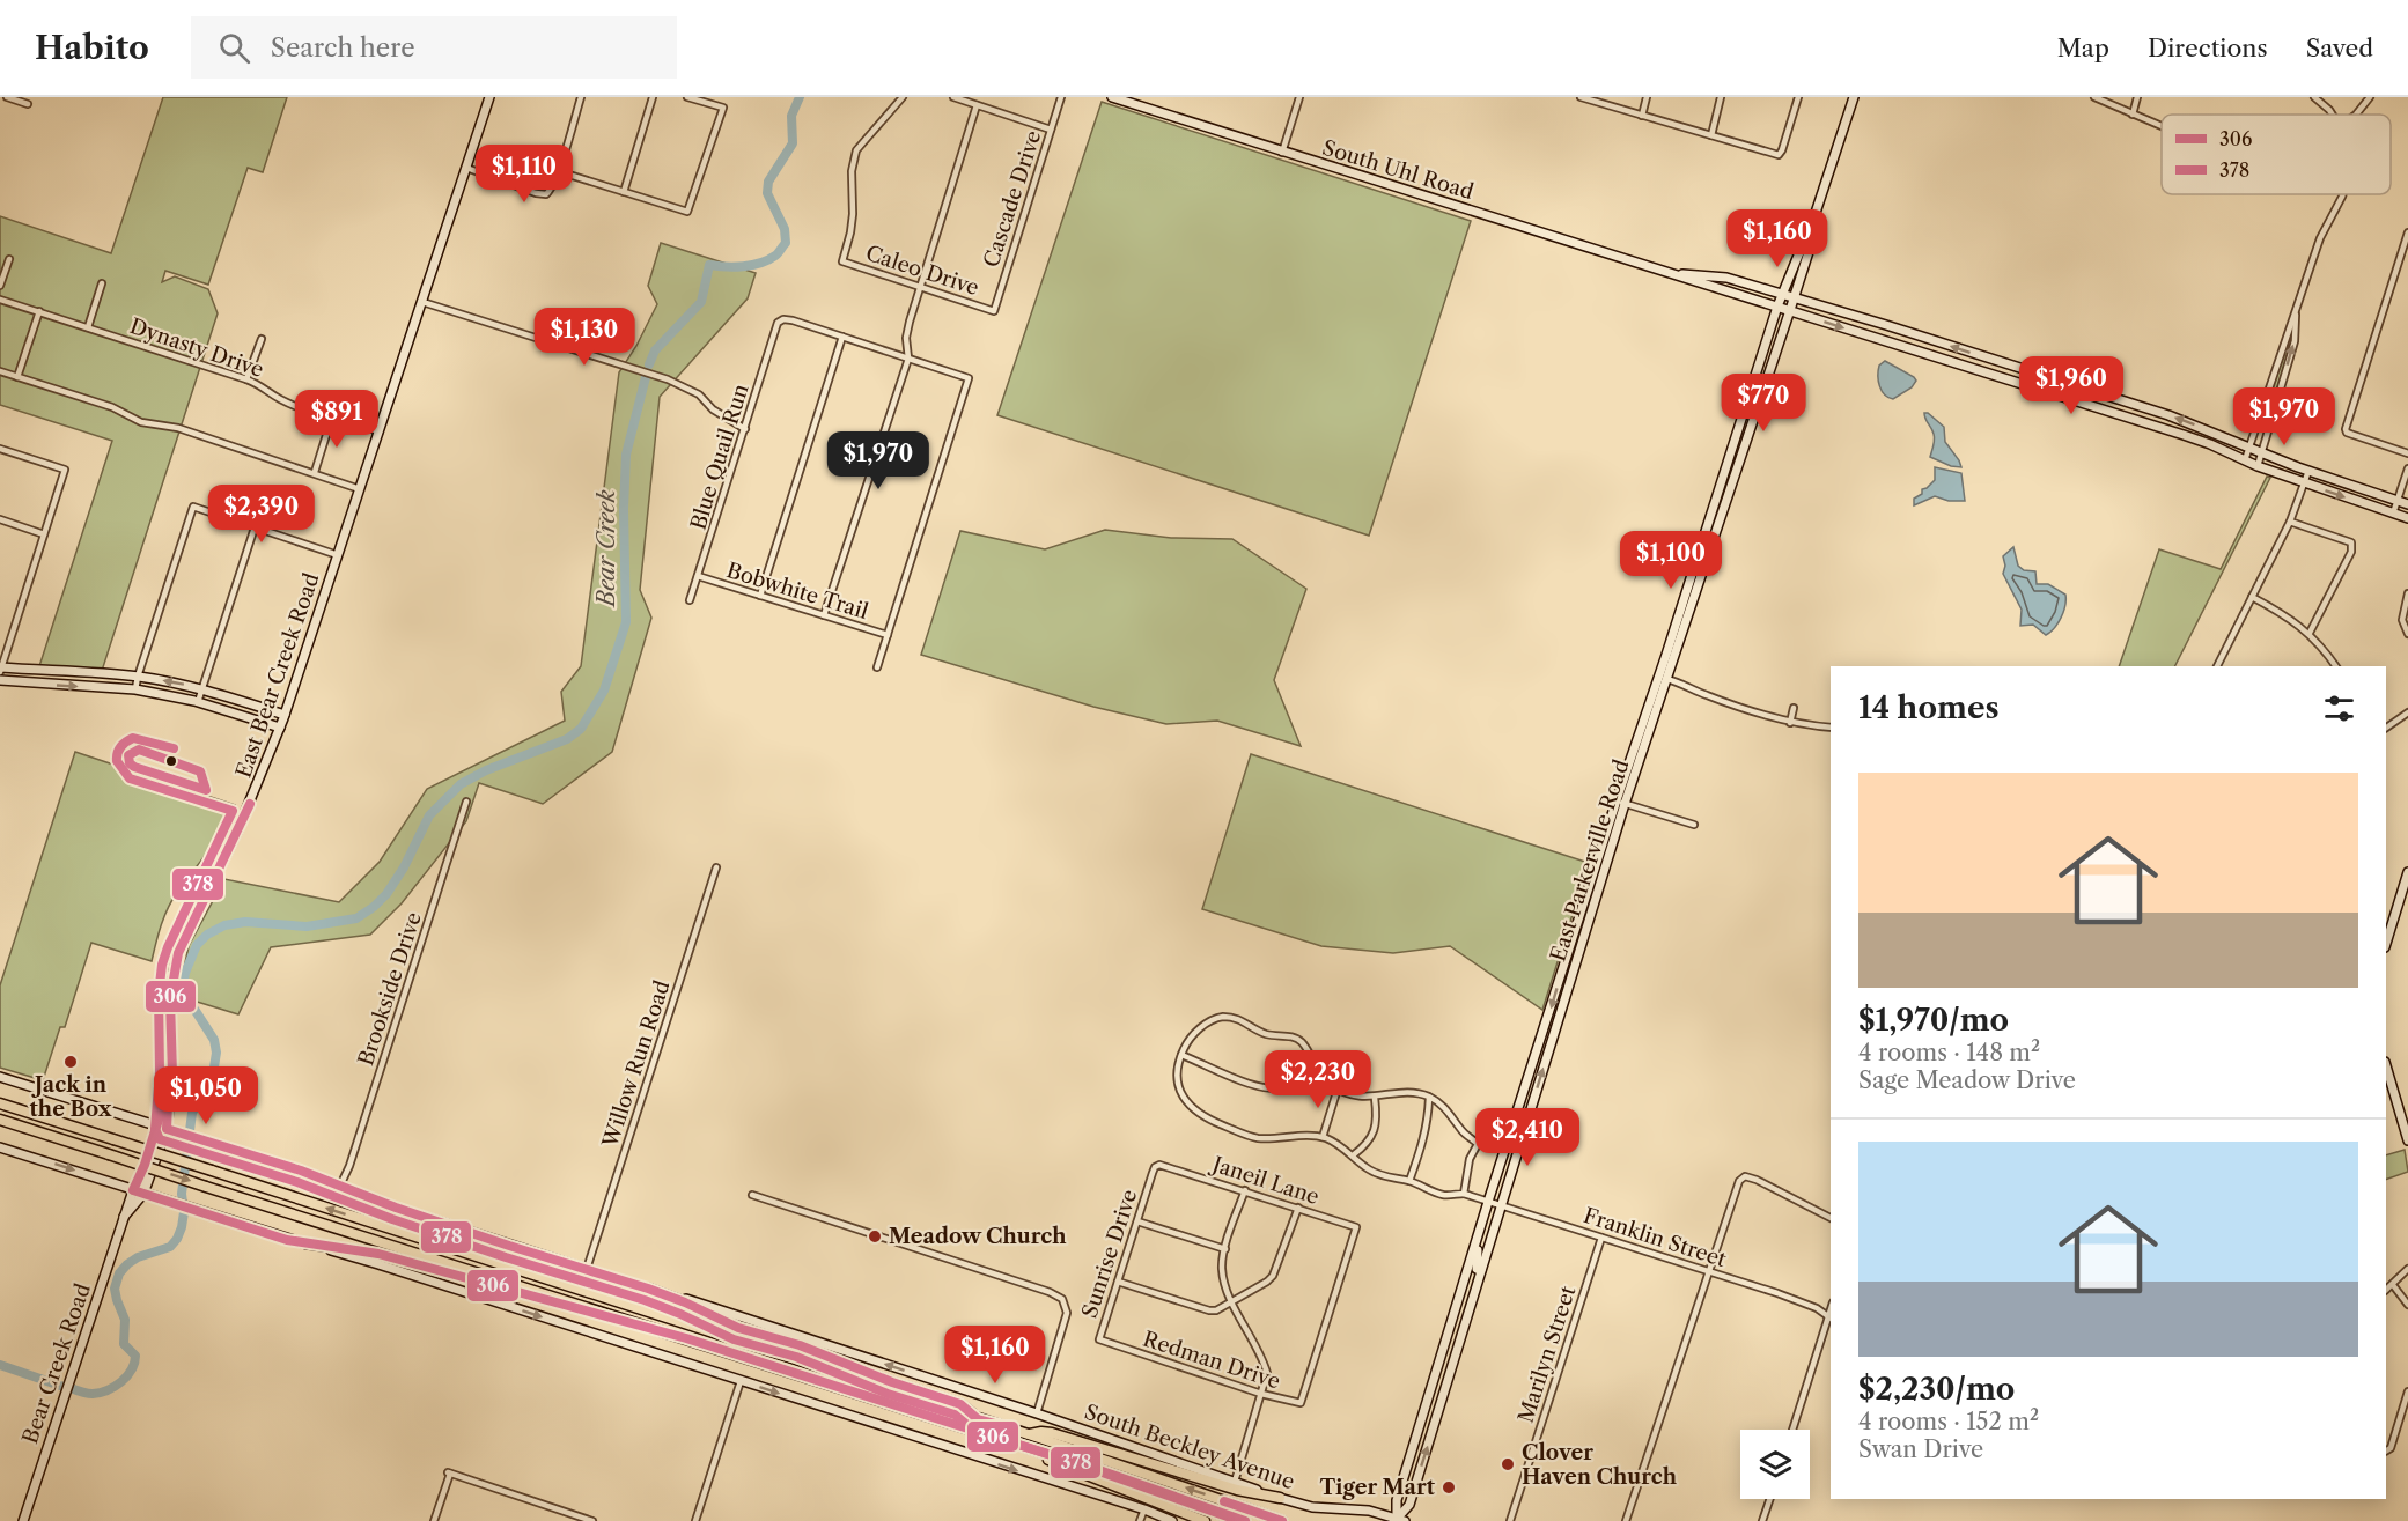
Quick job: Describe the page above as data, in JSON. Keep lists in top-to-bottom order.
{
  "streets": {
    "main road": [
      "South Uhl Road",
      "East Bear Creek Road",
      "East Parkerville Road",
      "Bear Creek Road",
      "South Beckley Avenue"
    ],
    "street": [
      "Cascade Drive",
      "Caleo Drive",
      "Dynasty Drive",
      "Blue Quail Run",
      "Bobwhite Trail",
      "Brookside Drive",
      "Willow Run Road",
      "Janeil Lane",
      "Franklin Street",
      "Sunrise Drive",
      "Marilyn Street",
      "Redman Drive"
    ]
  },
  "crossings": [
    ["South Uhl Road", "East Parkerville Road"],
    ["Cascade Drive", "Caleo Drive"],
    ["Dynasty Drive", "East Bear Creek Road"],
    ["Blue Quail Run", "Bobwhite Trail"],
    ["East Bear Creek Road", "Bear Creek Road"],
    ["East Bear Creek Road", "South Beckley Avenue"],
    ["East Parkerville Road", "Franklin Street"],
    ["East Parkerville Road", "South Beckley Avenue"],
    ["Brookside Drive", "South Beckley Avenue"],
    ["Willow Run Road", "South Beckley Avenue"],
    ["Janeil Lane", "Sunrise Drive"],
    ["Janeil Lane", "Redman Drive"],
    ["Franklin Street", "Marilyn Street"],
    ["Sunrise Drive", "Redman Drive"]
  ],
  "water": ["Bear Creek"],
  "places": [
    "Jack in the Box",
    "Meadow Church",
    "Clover Haven Church",
    "Tiger Mart"
  ],
  "lines": ["transit line 378", "transit line 306"],
  "legend": ["306", "378"],
  "page": {
    "header": "Habito",
    "search": "Search here",
    "nav": ["Map", "Directions", "Saved"],
    "price": [
      "$1,110",
      "$1,160",
      "$1,130",
      "$1,960",
      "$770",
      "$1,970",
      "$891",
      "$1,970",
      "$2,390",
      "$1,100",
      "$2,230",
      "$1,050",
      "$2,410",
      "$1,160"
    ],
    "heading": "14 homes",
    "list": [
      {
        "name": "$1,970/mo",
        "note": "4 rooms · 148 m² · Sage Meadow Drive"
      },
      {
        "name": "$2,230/mo",
        "note": "4 rooms · 152 m² · Swan Drive"
      }
    ]
  }
}
